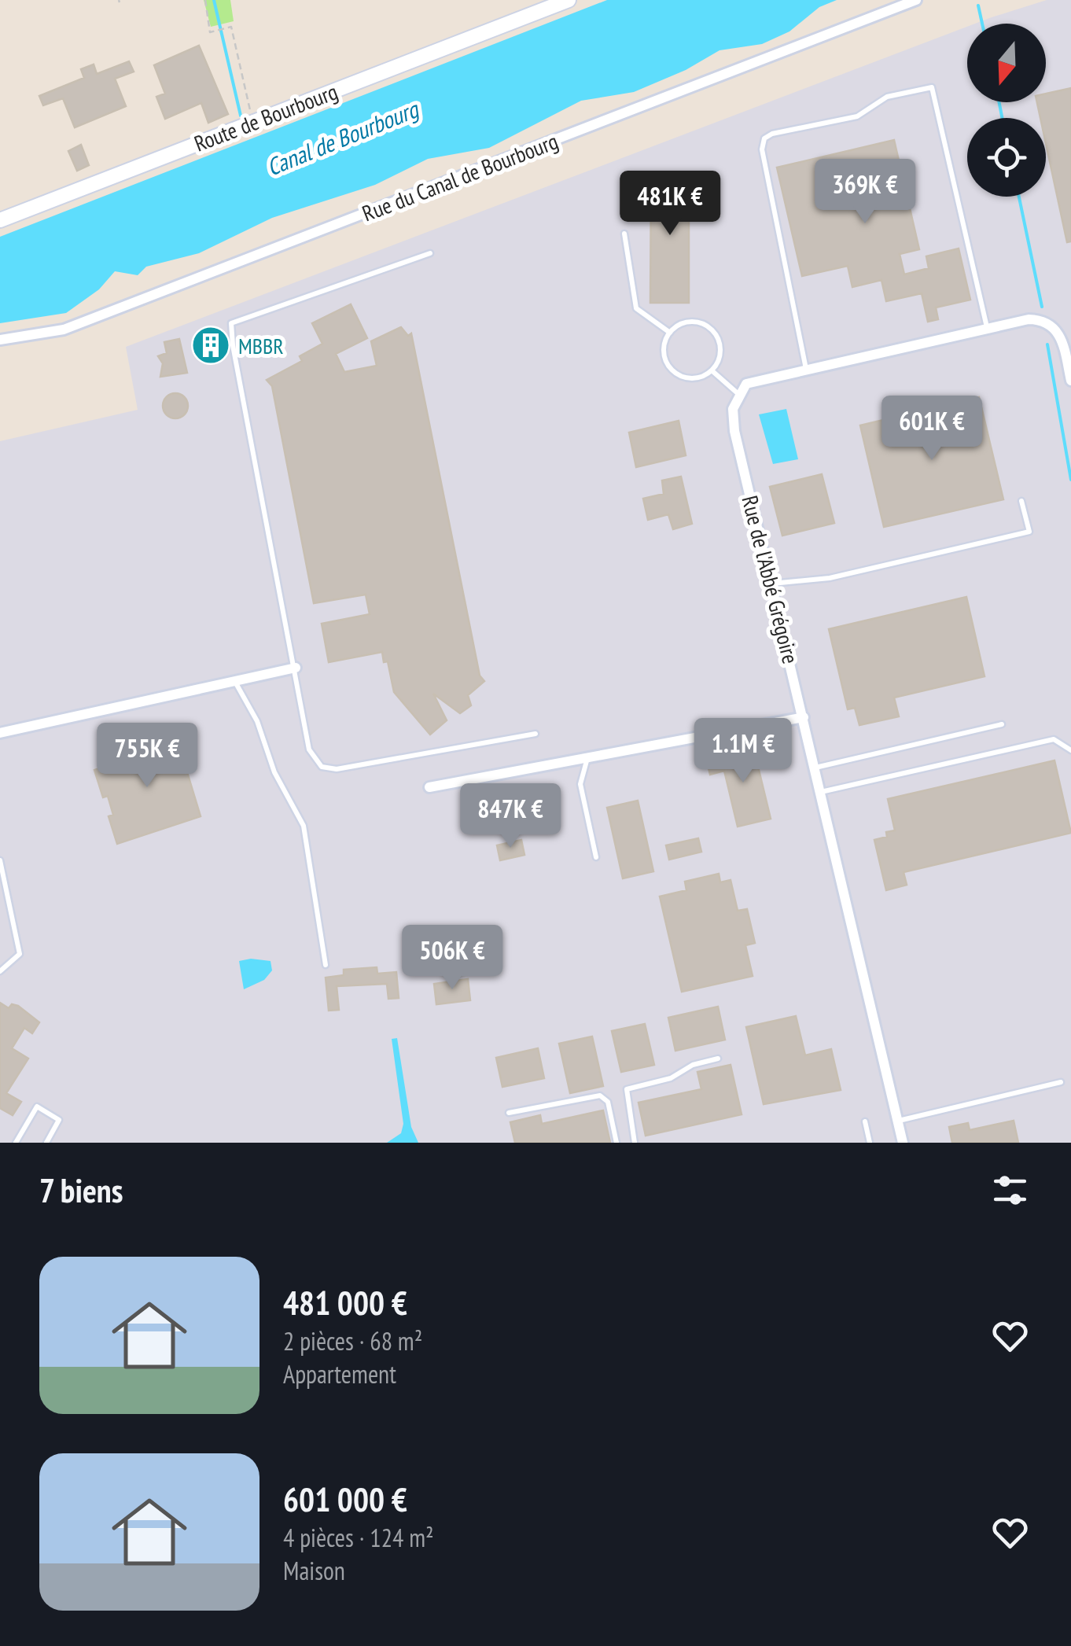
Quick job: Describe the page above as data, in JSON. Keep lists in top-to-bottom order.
{
  "streets": {
    "main road": ["Route de Bourbourg"],
    "street": ["Rue du Canal de Bourbourg", "Rue de l'Abbé Grégoire"]
  },
  "water": ["Canal de Bourbourg"],
  "places": {
    "building": ["MBBR"]
  },
  "north": "bottom",
  "page": {
    "price": [
      "369K €",
      "481K €",
      "601K €",
      "1.1M €",
      "755K €",
      "847K €",
      "506K €"
    ],
    "heading": "7 biens",
    "list": [
      {
        "name": "481 000 €",
        "note": "2 pièces · 68 m² · Appartement"
      },
      {
        "name": "601 000 €",
        "note": "4 pièces · 124 m² · Maison"
      }
    ]
  }
}
